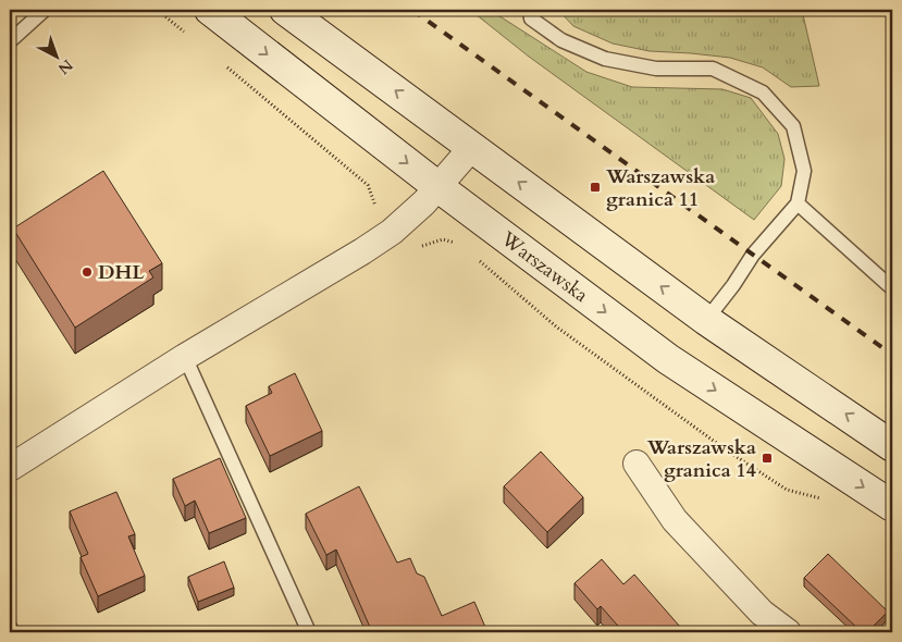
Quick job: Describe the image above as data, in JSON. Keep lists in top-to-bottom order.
{
  "streets": {
    "main road": ["Warszawska"]
  },
  "places": {
    "transit": ["Warszawska granica 11", "Warszawska granica 14"],
    "other": ["DHL"]
  },
  "north": "bottom right"
}
